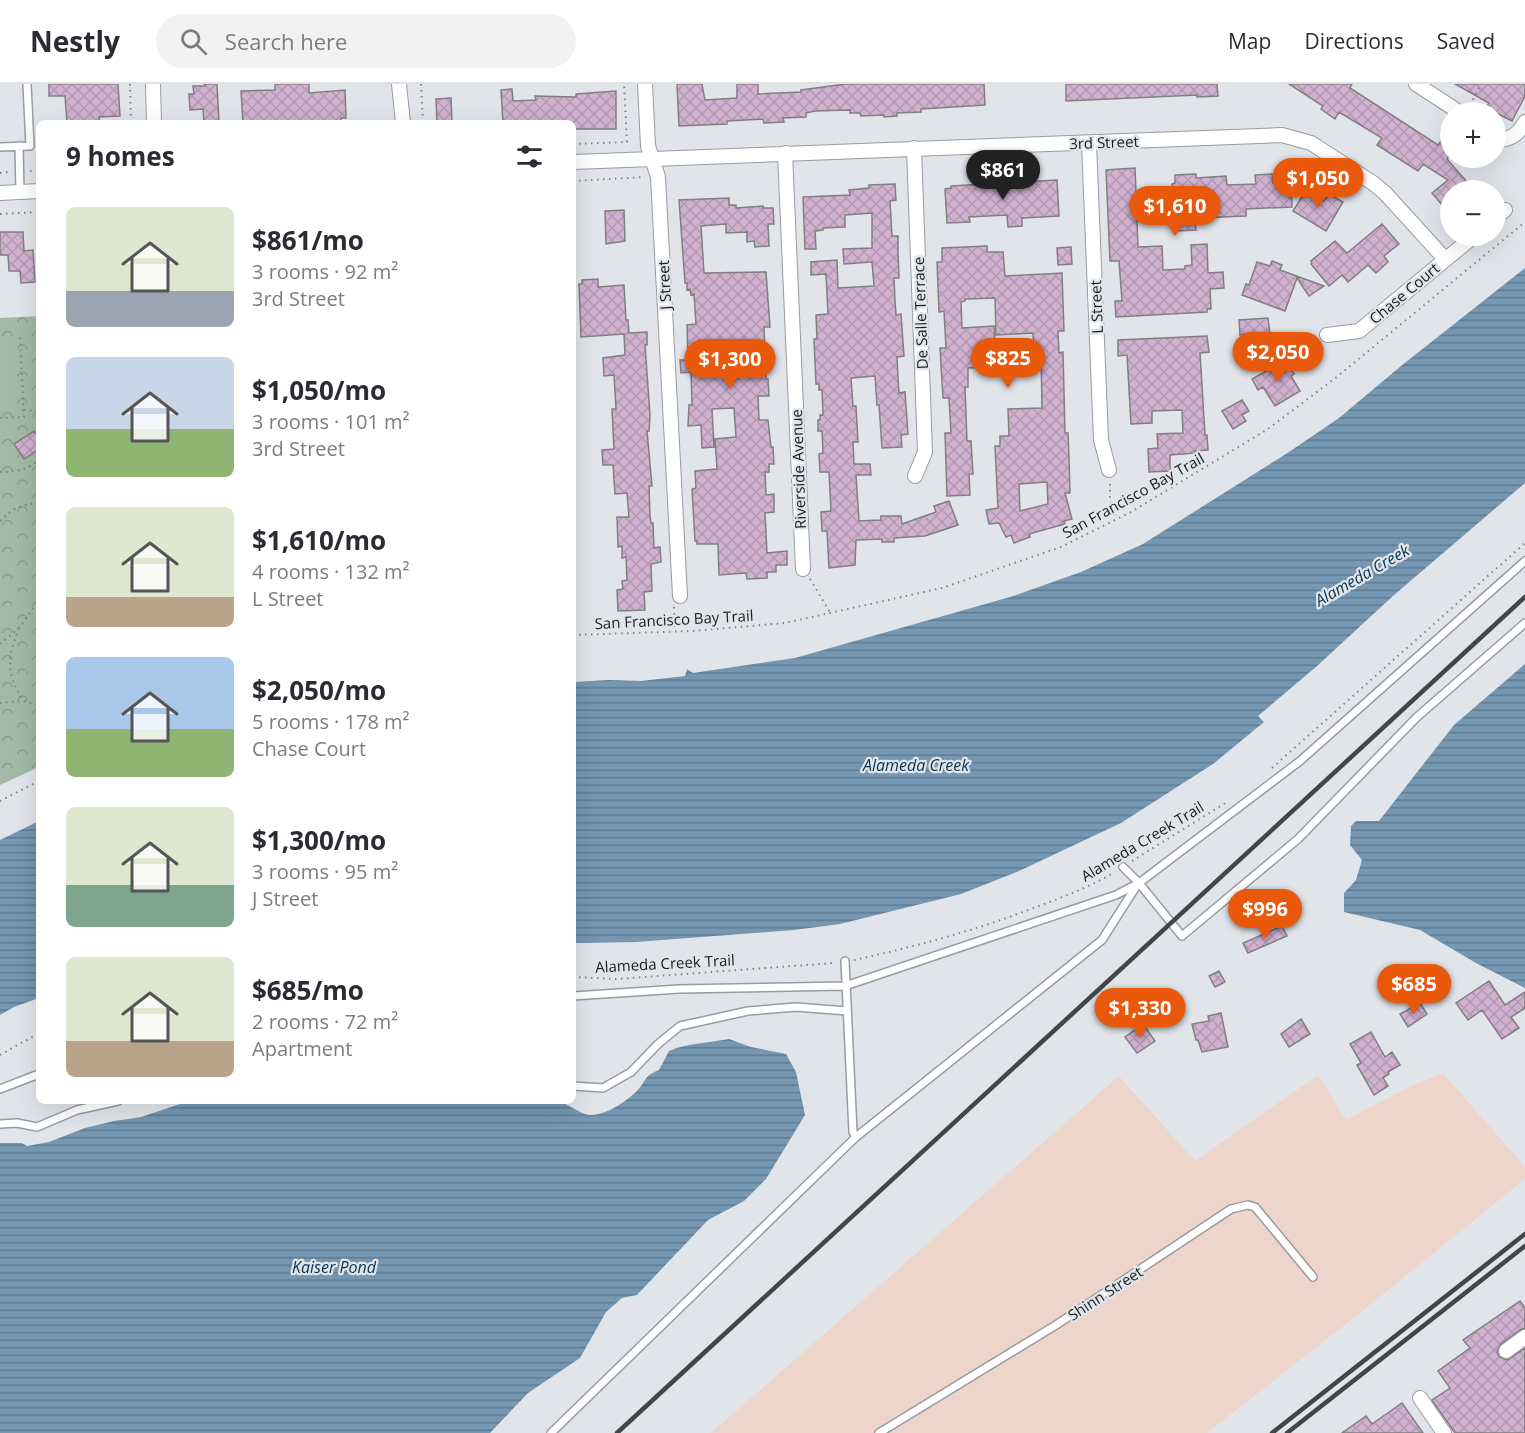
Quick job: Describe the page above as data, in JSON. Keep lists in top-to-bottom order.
{
  "streets": {
    "street": [
      "3rd Street",
      "J Street",
      "Chase Court",
      "L Street",
      "De Salle Terrace",
      "Riverside Avenue"
    ],
    "lane": ["Shinn Street"],
    "path": ["San Francisco Bay Trail", "Alameda Creek Trail"]
  },
  "crossings": [
    ["3rd Street", "J Street"],
    ["3rd Street", "Chase Court"],
    ["3rd Street", "L Street"],
    ["3rd Street", "De Salle Terrace"],
    ["3rd Street", "Riverside Avenue"]
  ],
  "water": ["Alameda Creek", "Kaiser Pond"],
  "page": {
    "header": "Nestly",
    "search": "Search here",
    "nav": ["Map", "Directions", "Saved"],
    "map_buttons": ["+", "−"],
    "heading": "9 homes",
    "price": [
      "$861",
      "$1,050",
      "$1,610",
      "$2,050",
      "$825",
      "$1,300",
      "$996",
      "$685",
      "$1,330"
    ],
    "list": [
      {
        "name": "$861/mo",
        "note": "3 rooms · 92 m² · 3rd Street"
      },
      {
        "name": "$1,050/mo",
        "note": "3 rooms · 101 m² · 3rd Street"
      },
      {
        "name": "$1,610/mo",
        "note": "4 rooms · 132 m² · L Street"
      },
      {
        "name": "$2,050/mo",
        "note": "5 rooms · 178 m² · Chase Court"
      },
      {
        "name": "$1,300/mo",
        "note": "3 rooms · 95 m² · J Street"
      },
      {
        "name": "$685/mo",
        "note": "2 rooms · 72 m² · Apartment"
      }
    ]
  }
}
